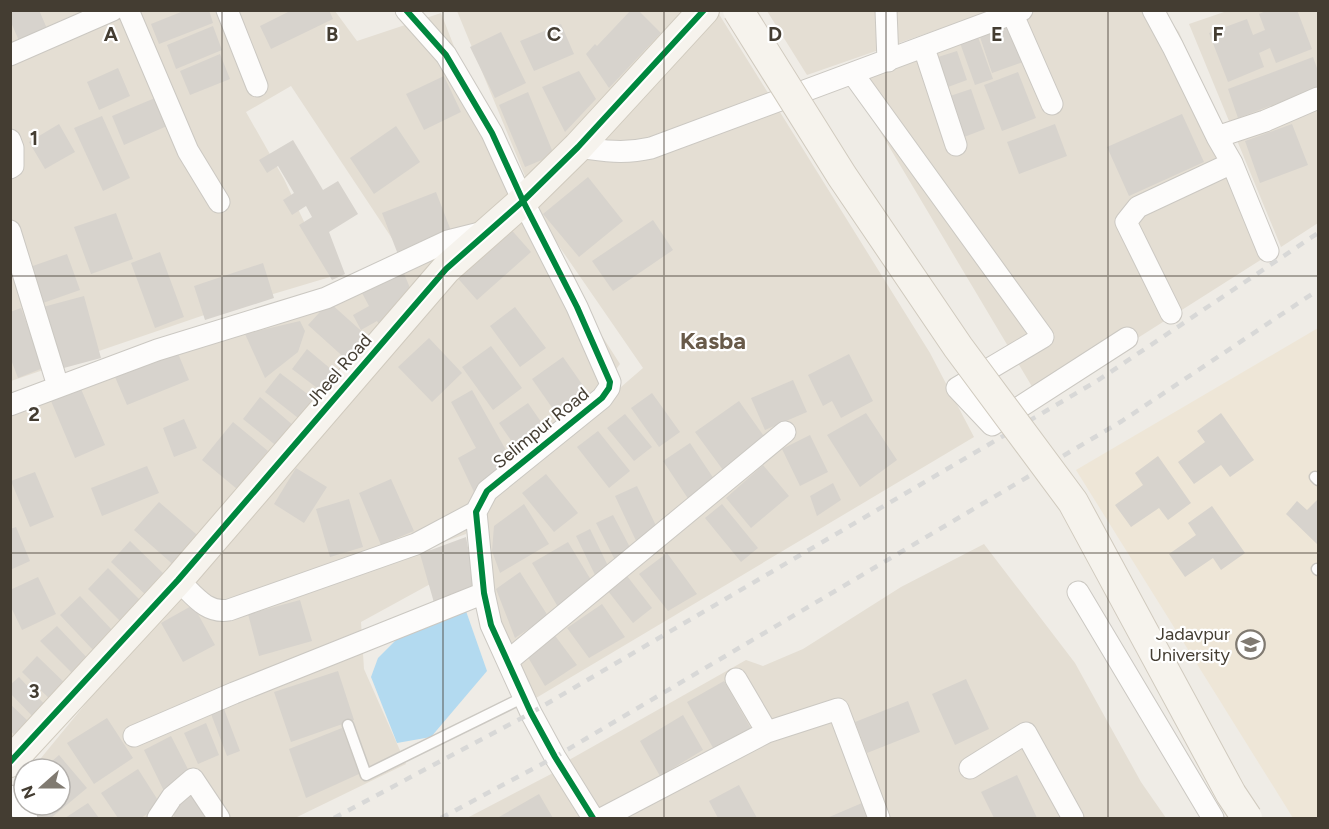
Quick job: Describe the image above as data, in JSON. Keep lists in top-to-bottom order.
{
  "streets": {
    "street": ["Jheel Road", "Selimpur Road"]
  },
  "crossings": [
    ["Jheel Road", "Selimpur Road"]
  ],
  "districts": ["Kasba"],
  "places": {
    "school or university": ["Jadavpur University"]
  },
  "north": "left",
  "grid": {
    "columns": [
      "A",
      "B",
      "C",
      "D",
      "E",
      "F"
    ],
    "rows": ["1", "2", "3"]
  }
}
